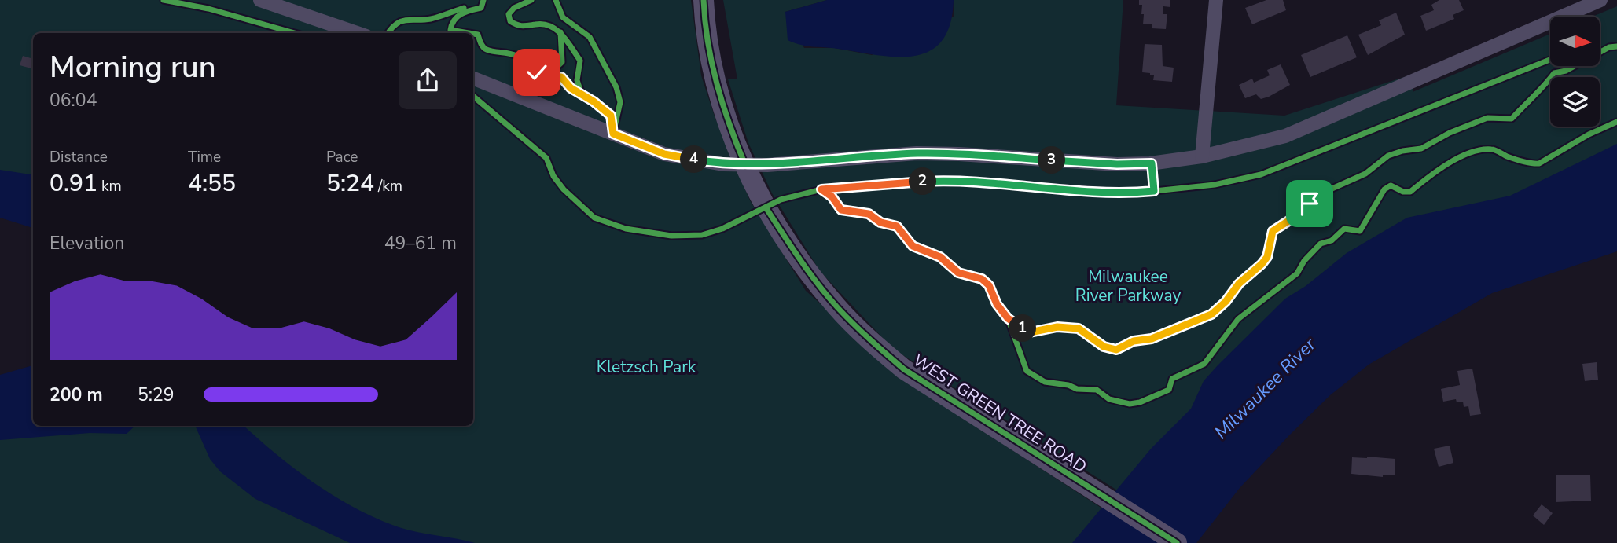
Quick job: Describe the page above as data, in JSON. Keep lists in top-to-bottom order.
{
  "streets": {
    "street": ["WEST GREEN TREE ROAD"]
  },
  "water": ["Milwaukee River"],
  "parks": ["Milwaukee River Parkway", "Kletzsch Park"],
  "north": "right",
  "page": {
    "heading": ["Morning run", "06:04"],
    "stats": [
      ["Distance", "0.91 km"],
      ["Time", "4:55"],
      ["Pace", "5:24 /km"]
    ],
    "pins": [
      "4",
      "3",
      "2",
      "1"
    ],
    "chart": ["Elevation", "49–61 m"],
    "list": [
      {
        "name": "200 m",
        "note": "5:29"
      }
    ]
  }
}
